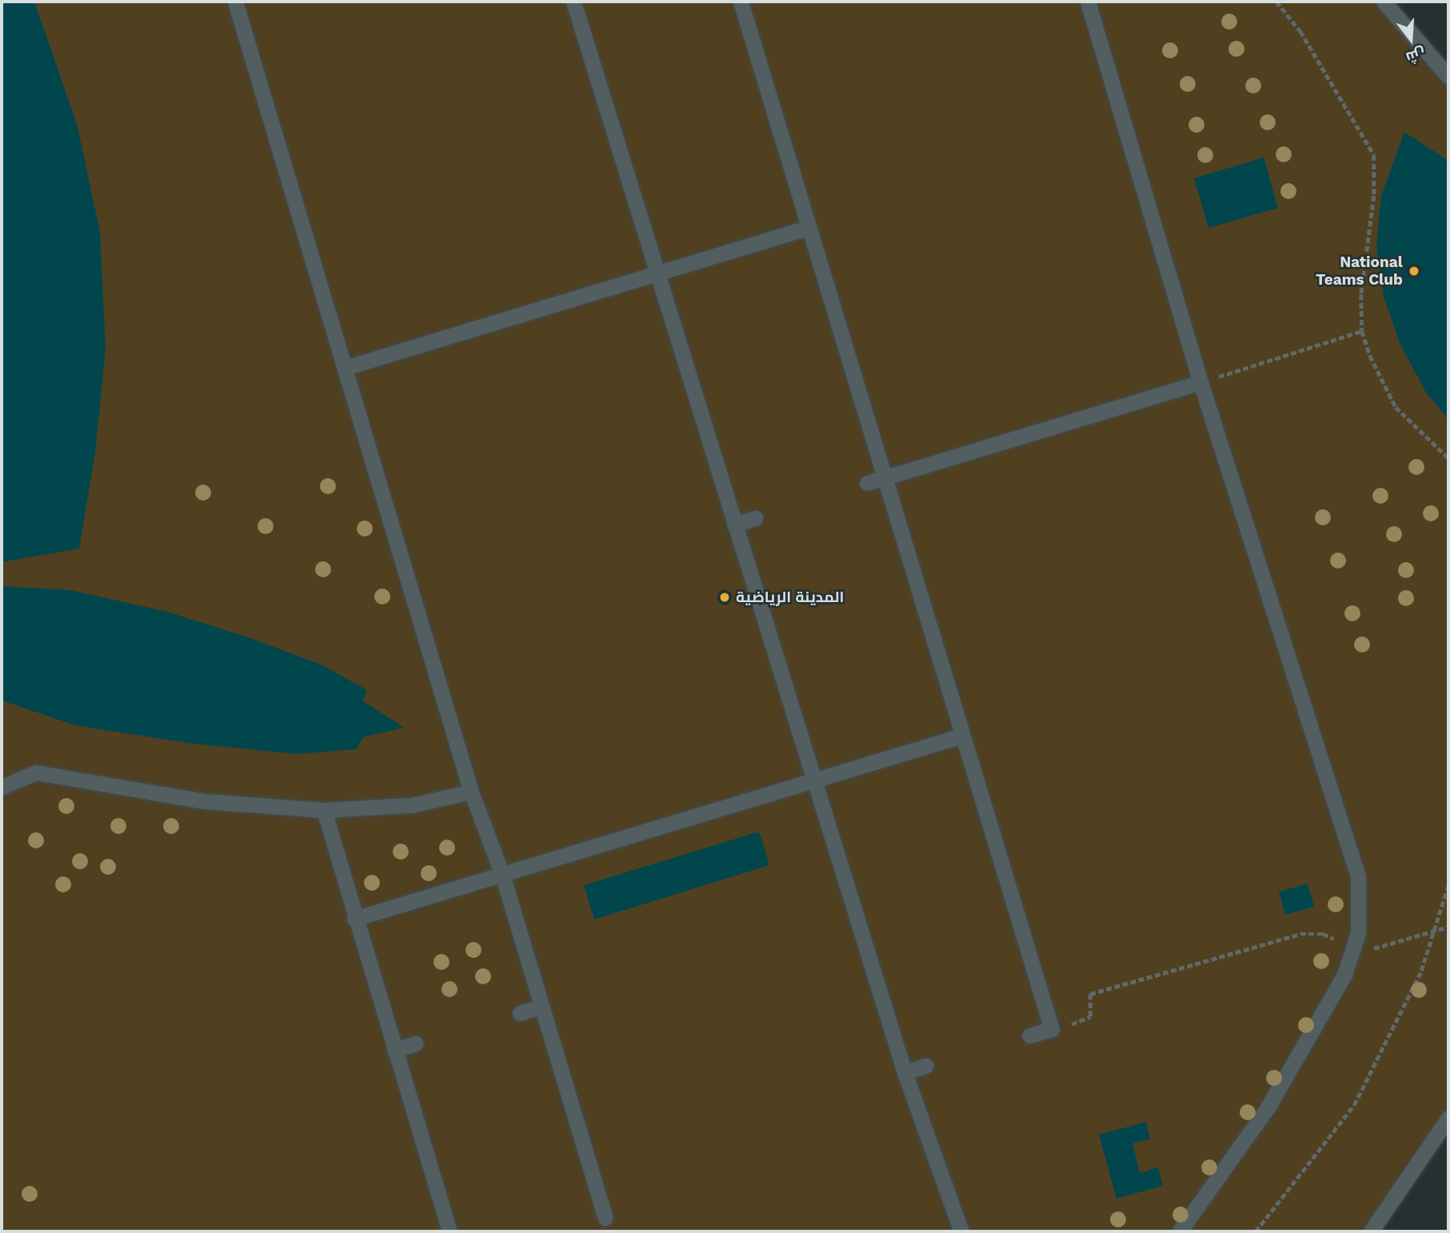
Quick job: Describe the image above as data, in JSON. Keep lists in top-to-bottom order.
{
  "places": ["National Teams Club", "المدينة الرياضية"],
  "north": "bottom"
}
